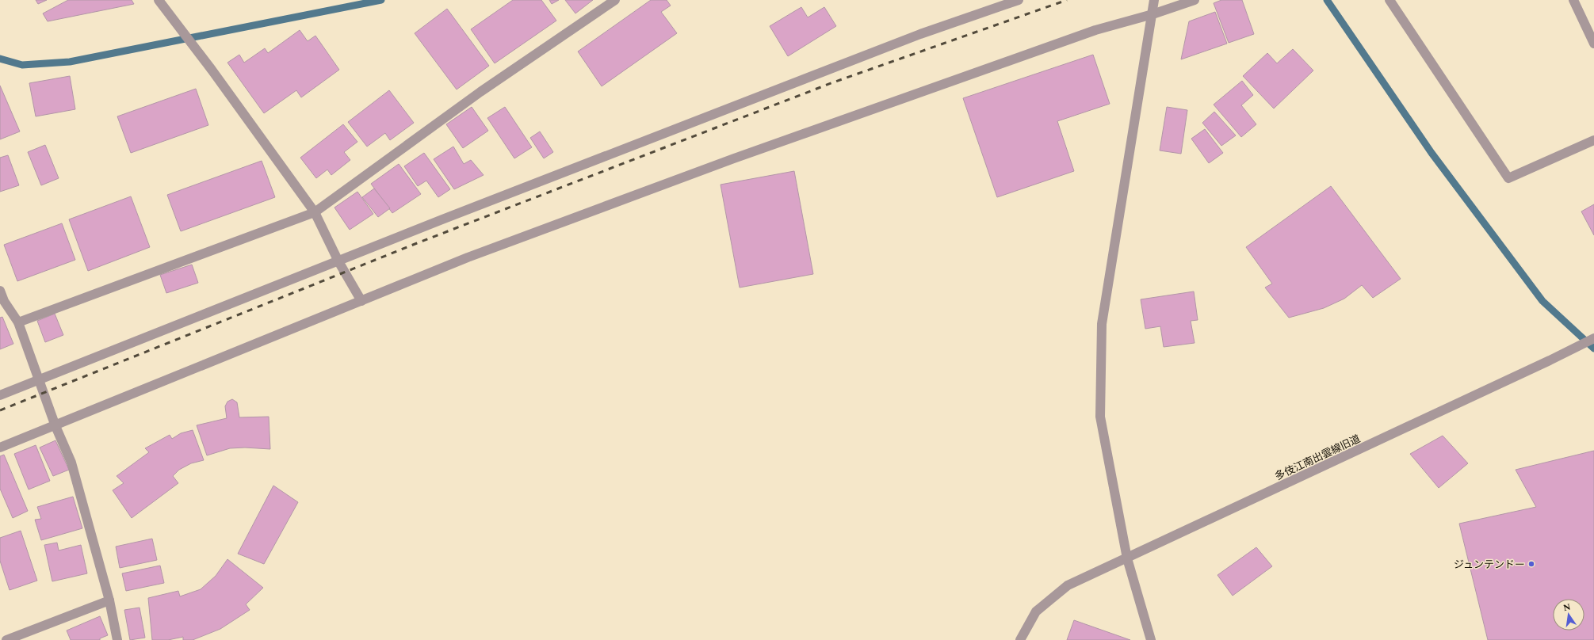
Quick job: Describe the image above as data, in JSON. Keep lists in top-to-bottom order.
{
  "streets": {
    "street": ["多伎江南出雲線旧道"]
  },
  "places": ["ジュンテンドー"],
  "north": "top"
}
